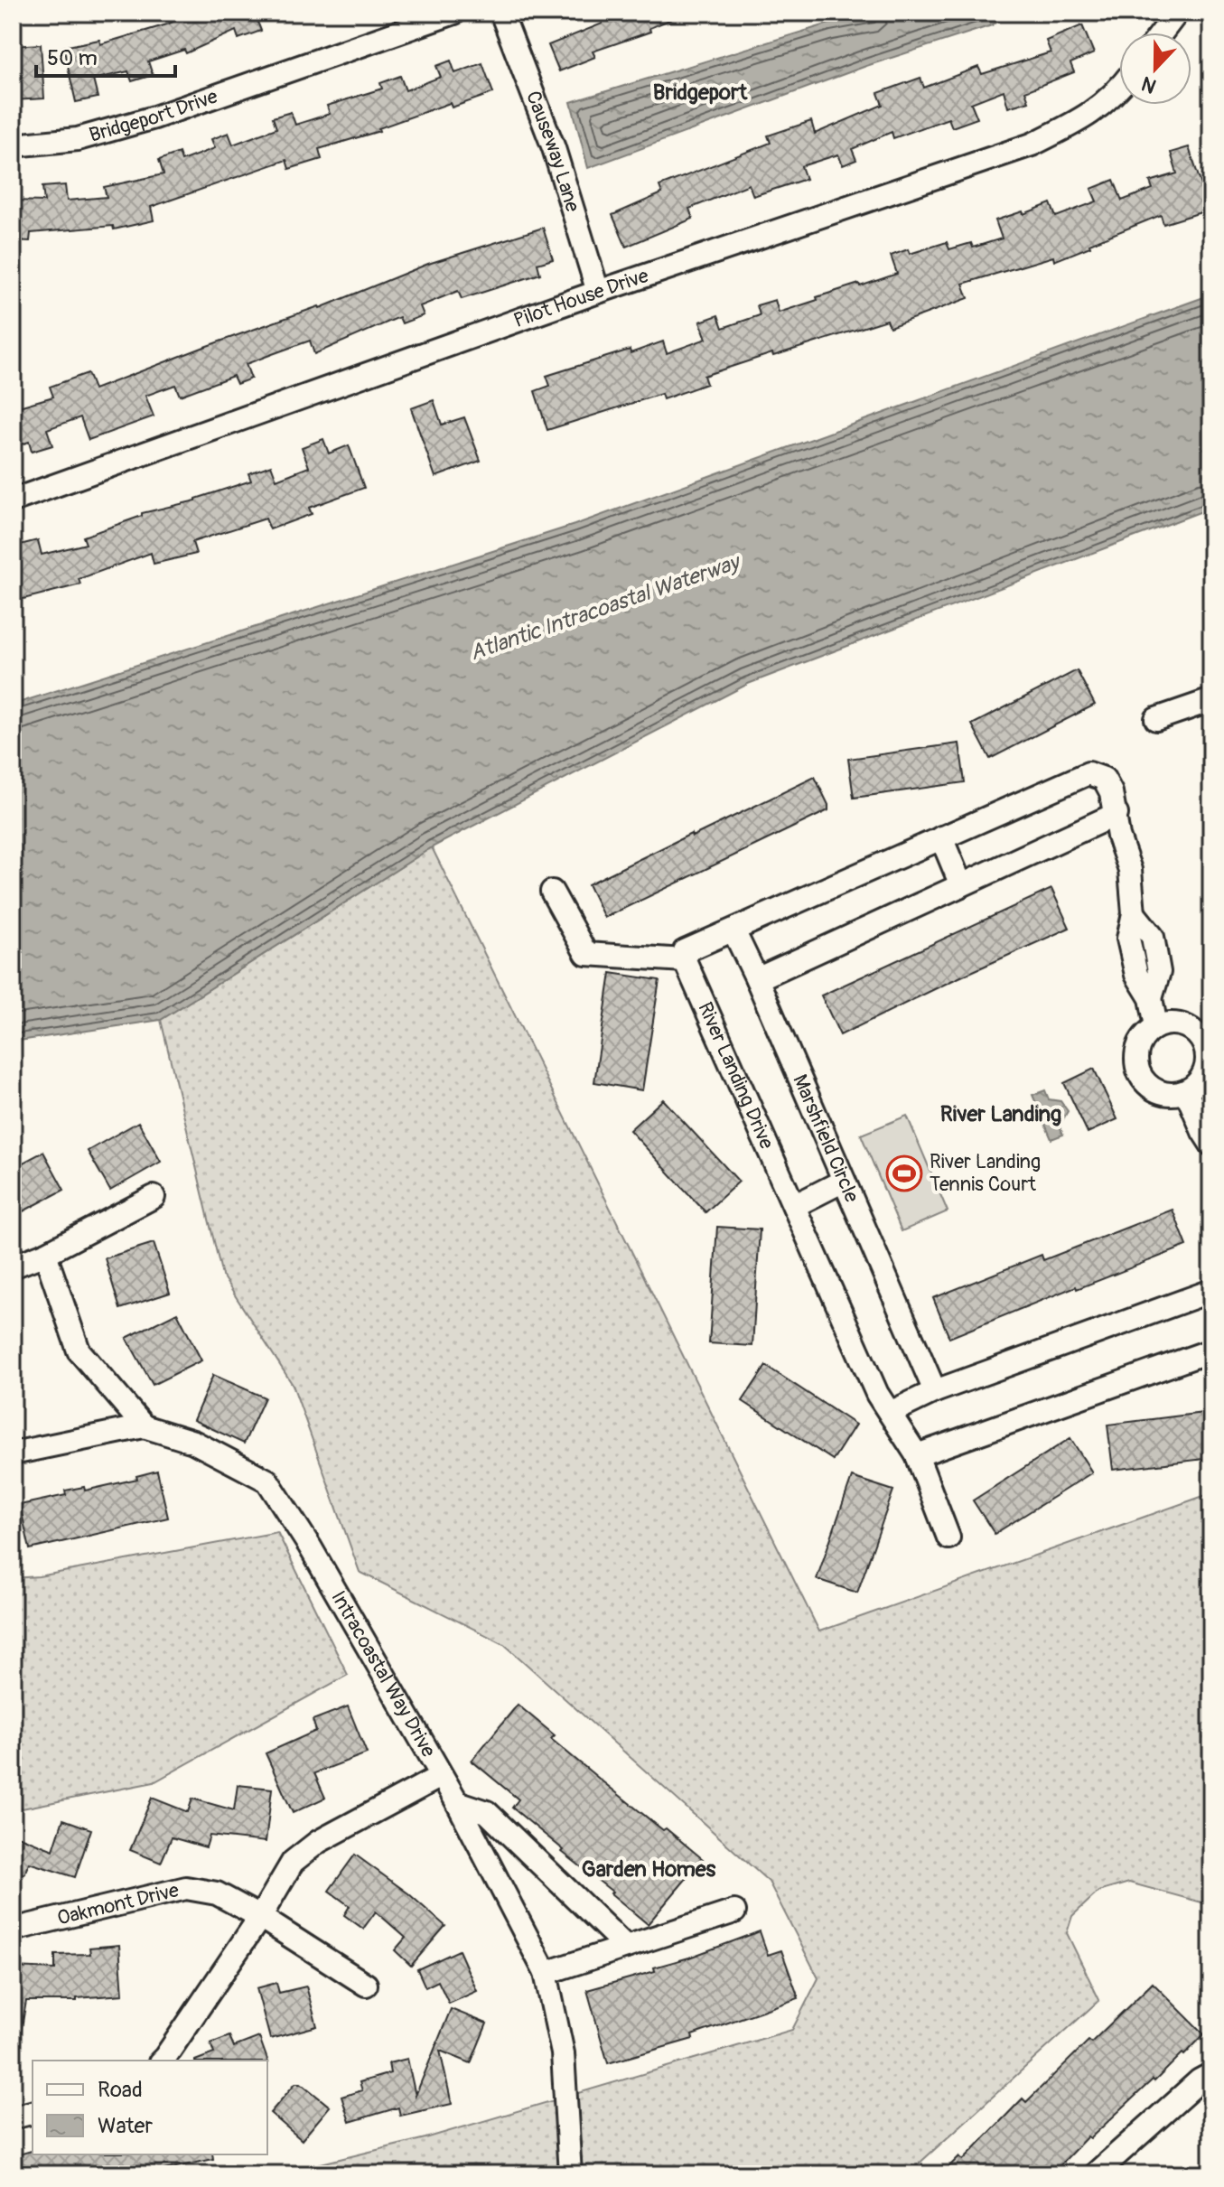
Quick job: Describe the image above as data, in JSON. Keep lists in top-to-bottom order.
{
  "streets": {
    "street": [
      "Bridgeport Drive",
      "Causeway Lane",
      "Pilot House Drive",
      "River Landing Drive",
      "Marshfield Circle",
      "Intracoastal Way Drive",
      "Oakmont Drive"
    ]
  },
  "crossings": [
    ["Causeway Lane", "Pilot House Drive"]
  ],
  "districts": ["Bridgeport", "River Landing", "Garden Homes"],
  "water": ["Atlantic Intracoastal Waterway"],
  "places": {
    "sports": ["River Landing Tennis Court"]
  },
  "legend": ["Road", "Water"],
  "scale_bar": "50 m",
  "north": "bottom"
}
